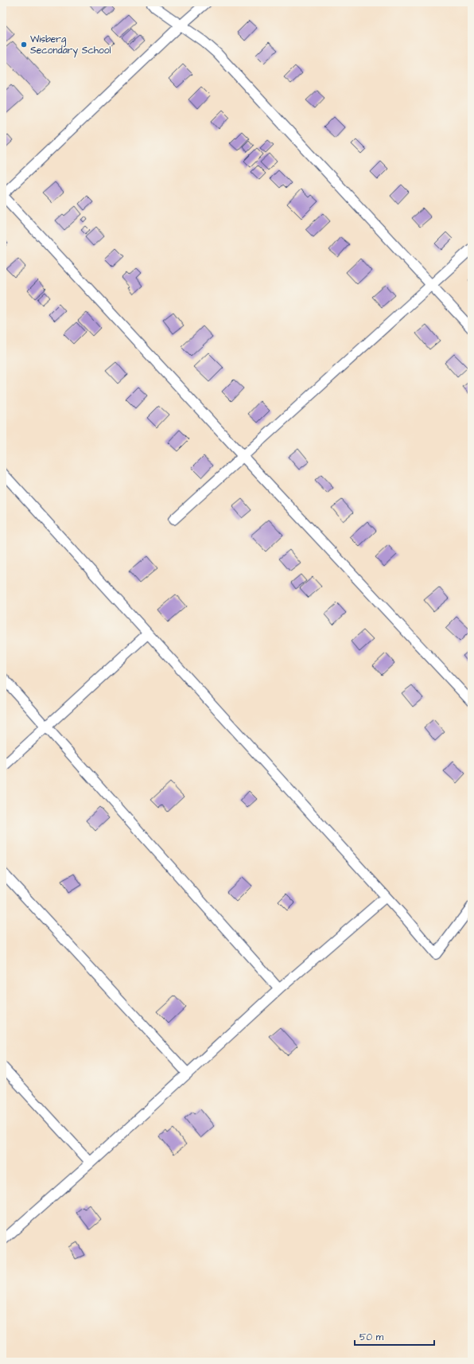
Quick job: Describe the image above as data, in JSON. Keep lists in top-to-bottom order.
{
  "places": ["Wisberg Secondary School"],
  "scale_bar": "50 m"
}
